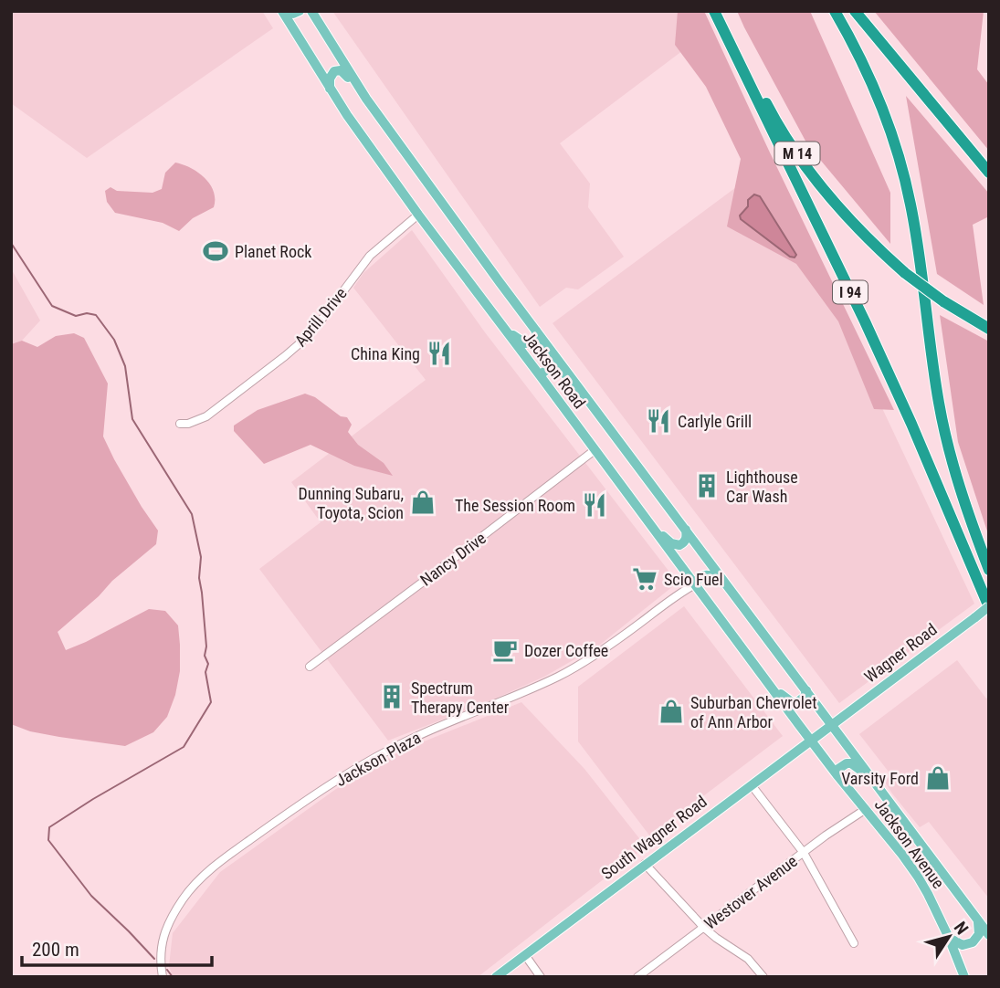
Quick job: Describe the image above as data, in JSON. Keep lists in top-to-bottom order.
{
  "streets": {
    "highway": ["M 14", "I 94"],
    "main road": [
      "Jackson Road",
      "Wagner Road",
      "South Wagner Road",
      "Jackson Avenue"
    ],
    "street": [
      "Aprill Drive",
      "Nancy Drive",
      "Jackson Plaza",
      "Westover Avenue"
    ]
  },
  "crossings": [
    ["I 94", "Wagner Road"],
    ["Aprill Drive", "Jackson Road"],
    ["Jackson Road", "Nancy Drive"],
    ["Jackson Road", "Wagner Road"],
    ["Jackson Road", "Jackson Plaza"],
    ["Jackson Road", "South Wagner Road"],
    ["Jackson Road", "Jackson Avenue"],
    ["Wagner Road", "South Wagner Road"],
    ["Wagner Road", "Jackson Avenue"],
    ["South Wagner Road", "Jackson Avenue"],
    ["Jackson Avenue", "Westover Avenue"]
  ],
  "places": {
    "sports": ["Planet Rock"],
    "restaurant": ["China King", "Carlyle Grill", "The Session Room"],
    "building": ["Lighthouse Car Wash", "Spectrum Therapy Center"],
    "shop": ["Dunning Subaru, Toyota, Scion", "Suburban Chevrolet of Ann Arbor", "Varsity Ford"],
    "supermarket": ["Scio Fuel"],
    "cafe": ["Dozer Coffee"]
  },
  "scale_bar": "200 m",
  "north": "top right"
}
